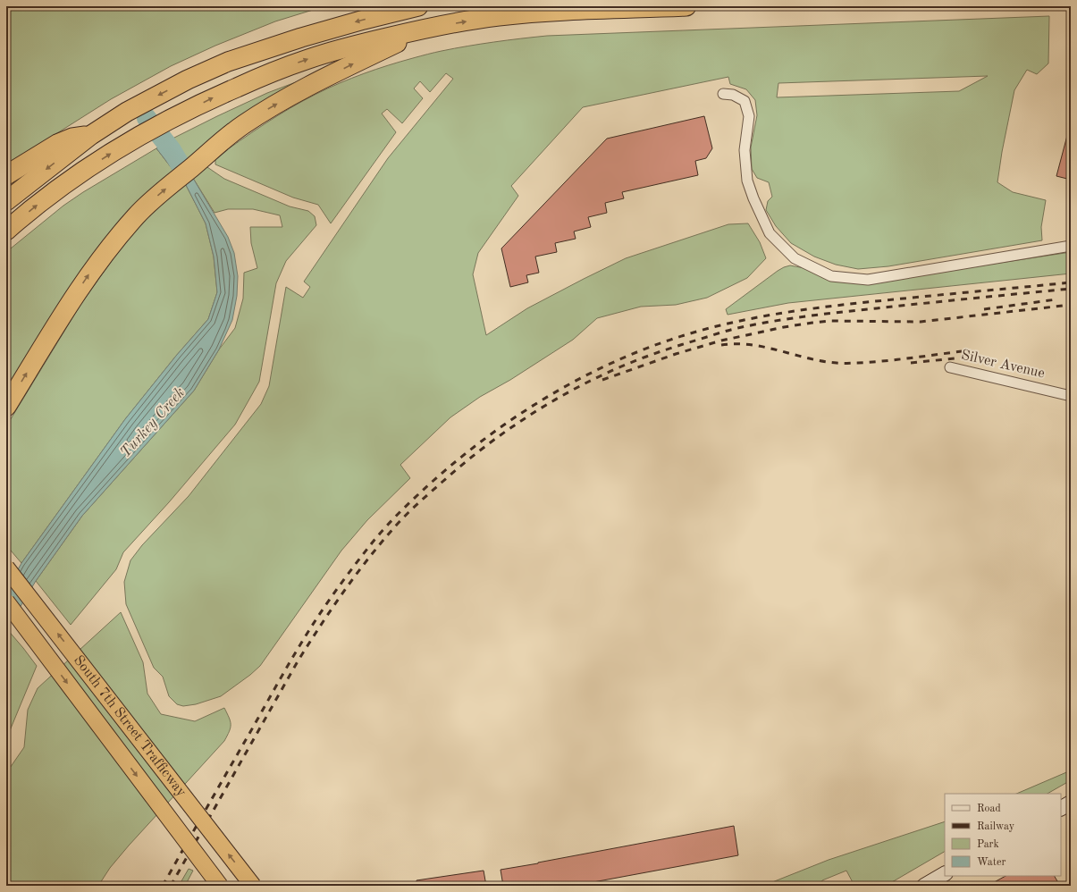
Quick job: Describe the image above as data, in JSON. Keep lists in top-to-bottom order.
{
  "streets": {
    "main road": ["South 7th Street Trafficway"],
    "street": ["Silver Avenue"]
  },
  "water": ["Turkey Creek"],
  "legend": [
    "Road",
    "Railway",
    "Park",
    "Water"
  ]
}
